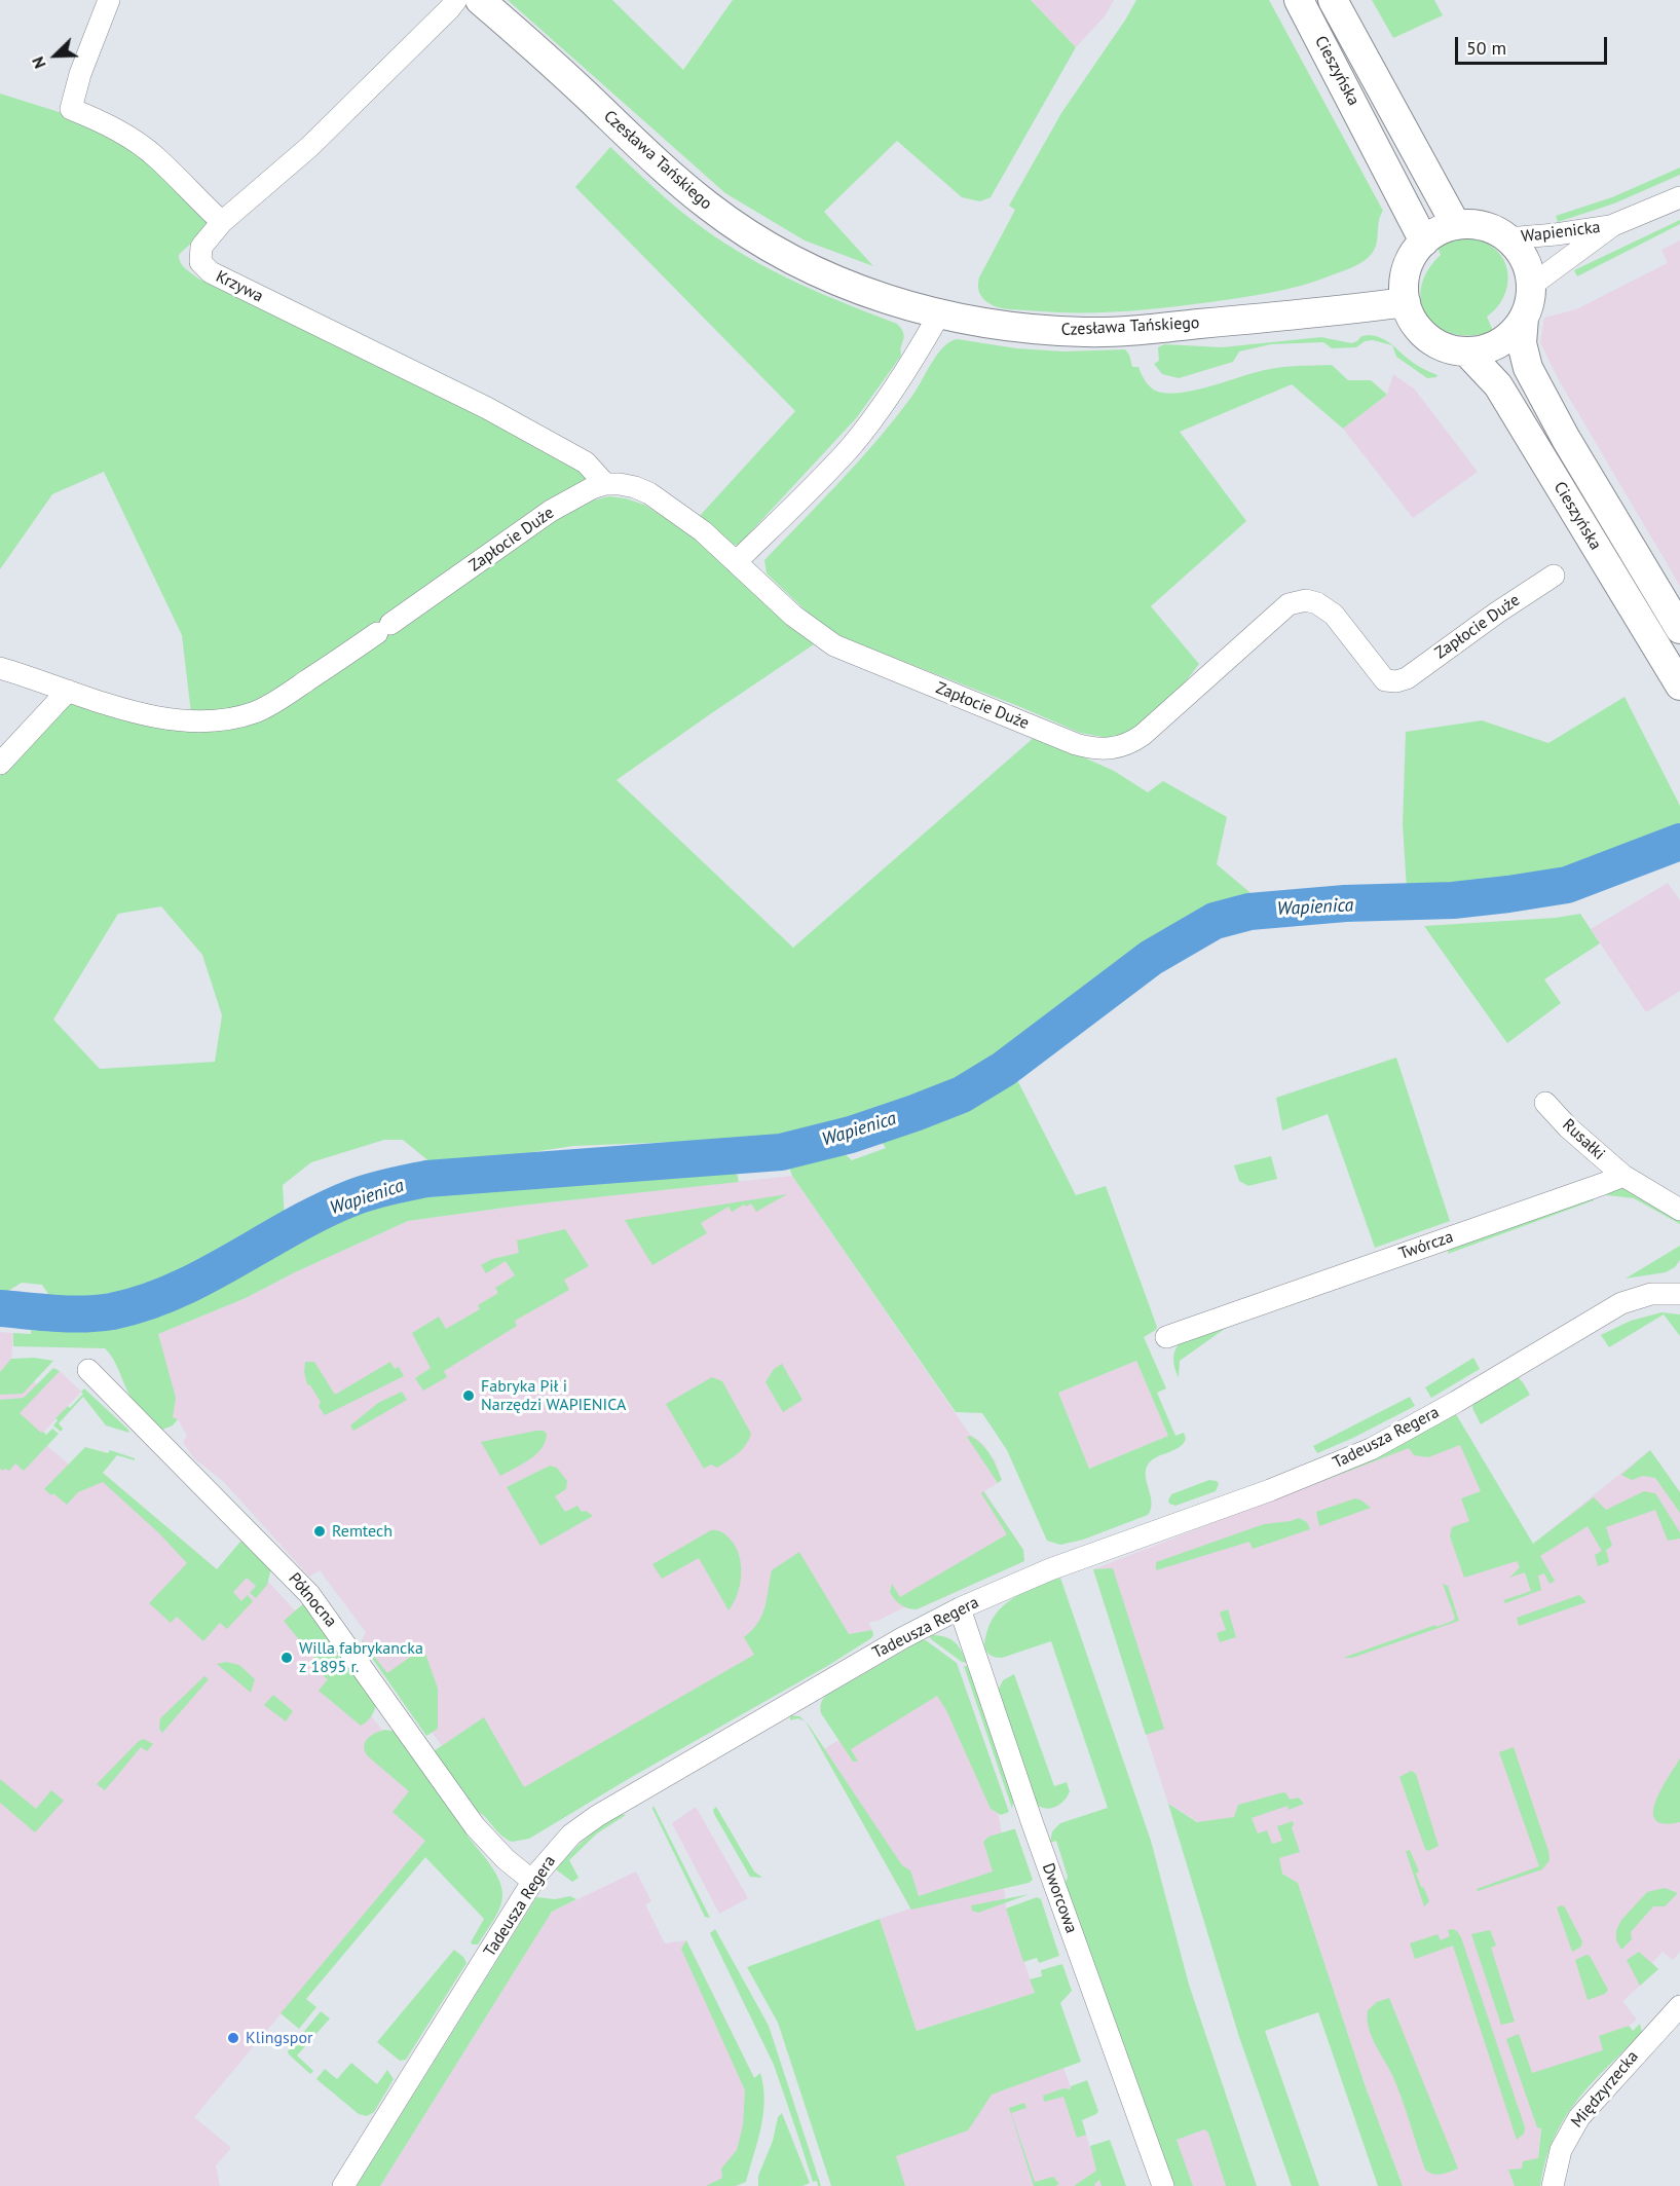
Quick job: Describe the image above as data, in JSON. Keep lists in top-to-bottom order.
{
  "streets": {
    "main road": ["Cieszyńska", "Czesława Tańskiego"],
    "street": [
      "Wapienicka",
      "Krzywa",
      "Zapłocie Duże",
      "Rusałki",
      "Twórcza",
      "Tadeusza Regera",
      "Północna",
      "Dworcowa",
      "Międzyrzecka"
    ]
  },
  "crossings": [
    ["Cieszyńska", "Czesława Tańskiego"],
    ["Cieszyńska", "Wapienicka"],
    ["Czesława Tańskiego", "Wapienicka"],
    ["Krzywa", "Zapłocie Duże"],
    ["Rusałki", "Twórcza"],
    ["Tadeusza Regera", "Północna"],
    ["Tadeusza Regera", "Dworcowa"]
  ],
  "water": ["Wapienica"],
  "places": [
    "Fabryka Pił i Narzędzi WAPIENICA",
    "Remtech",
    "Willa fabrykancka z 1895 r.",
    "Klingspor"
  ],
  "scale_bar": "50 m",
  "north": "bottom left"
}
